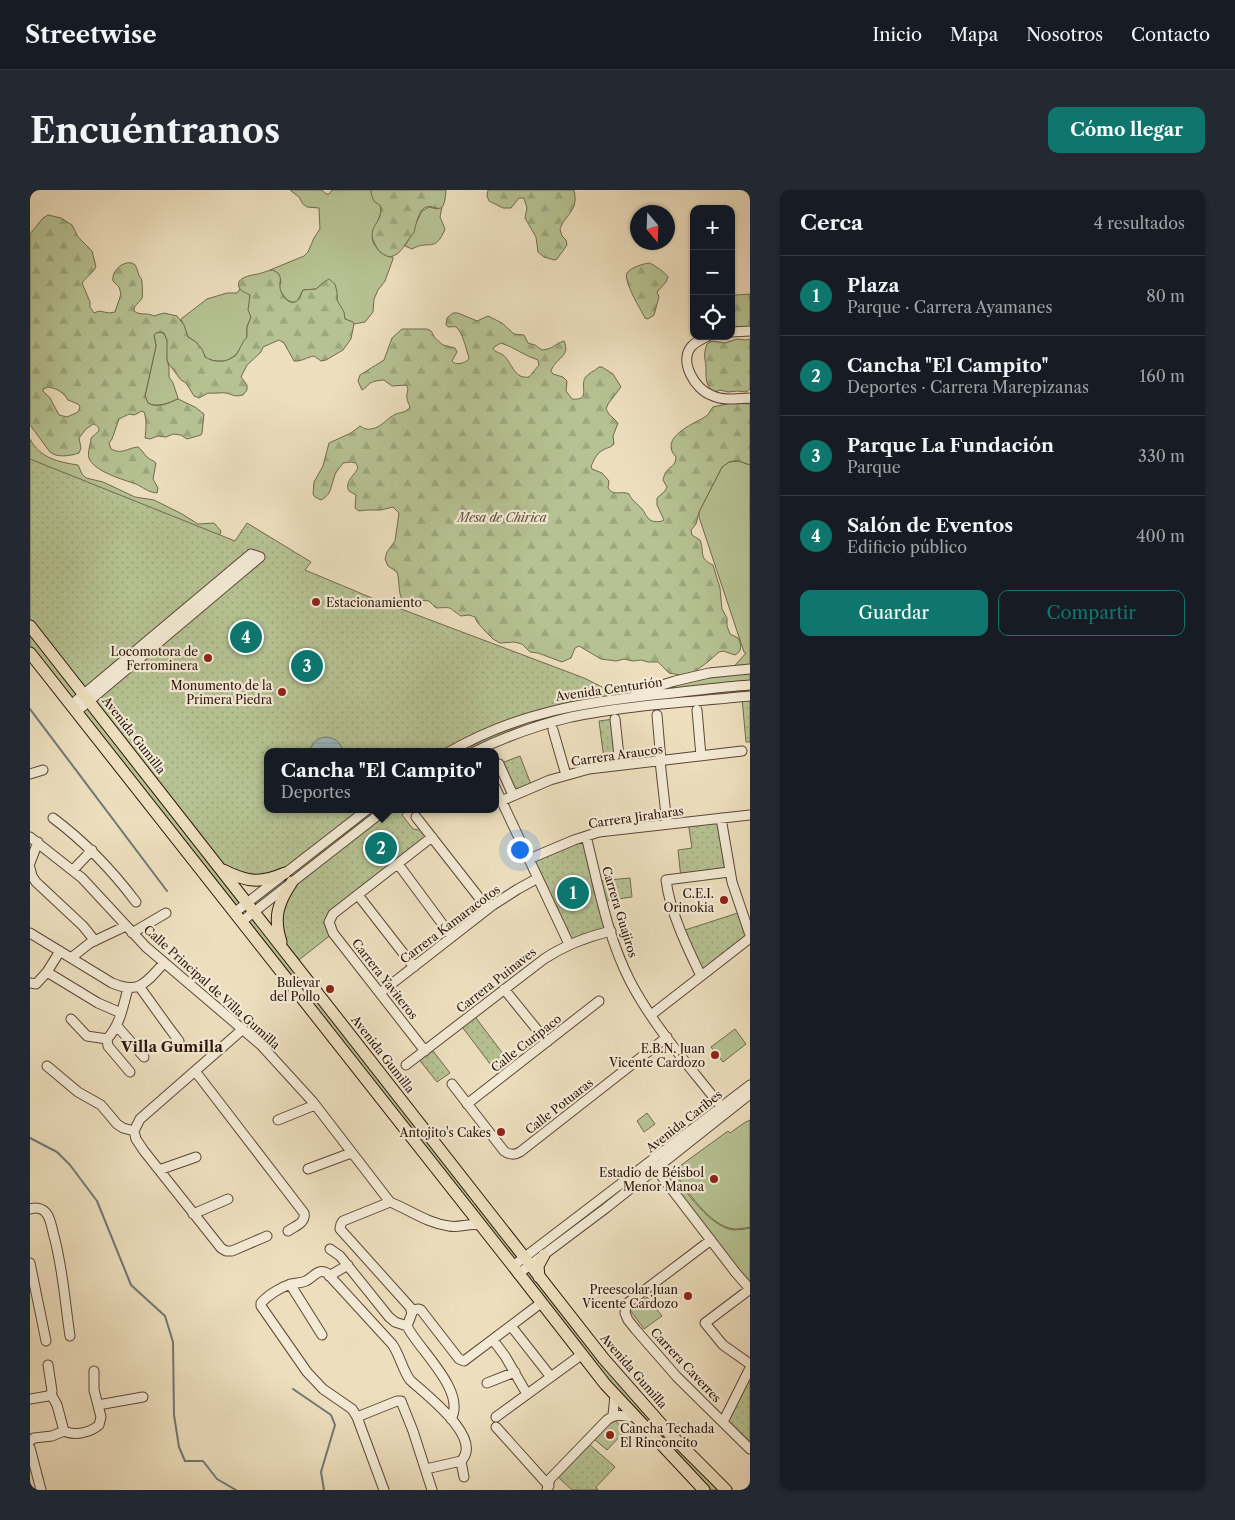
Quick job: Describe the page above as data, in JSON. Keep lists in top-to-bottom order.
{
  "streets": {
    "main road": ["Avenida Gumilla"],
    "street": [
      "Avenida Centurión",
      "Carrera Araucos",
      "Carrera Jiraharas",
      "Carrera Guajiros",
      "Carrera Kamaracotos",
      "Carrera Yaviteros",
      "Carrera Puinaves",
      "Calle Principal de Villa Gumilla",
      "Calle Curipaco",
      "Calle Potuaras",
      "Avenida Caribes",
      "Carrera Caverres"
    ]
  },
  "crossings": [
    ["Avenida Gumilla", "Avenida Caribes"],
    ["Carrera Jiraharas", "Carrera Guajiros"],
    ["Carrera Guajiros", "Carrera Puinaves"],
    ["Carrera Guajiros", "Calle Potuaras"],
    ["Carrera Guajiros", "Avenida Caribes"],
    ["Carrera Kamaracotos", "Carrera Yaviteros"],
    ["Carrera Yaviteros", "Carrera Puinaves"],
    ["Calle Curipaco", "Calle Potuaras"]
  ],
  "districts": ["Villa Gumilla"],
  "parks": ["Mesa de Chirica"],
  "places": [
    "Estacionamiento",
    "Locomotora de Ferrominera",
    "Monumento de la Primera Piedra",
    "C.E.I. Orinokia",
    "Bulevar del Pollo",
    "E.B.N. Juan Vicente Cardozo",
    "Antojito's Cakes",
    "Estadio de Béisbol Menor Manoa",
    "Preescolar Juan Vicente Cardozo",
    "Cancha Techada El Rinconcito"
  ],
  "north": "bottom",
  "page": {
    "header": "Streetwise",
    "nav": [
      "Inicio",
      "Mapa",
      "Nosotros",
      "Contacto"
    ],
    "buttons": [
      "Cómo llegar",
      ["Guardar", "Compartir"]
    ],
    "title": "Encuéntranos",
    "heading": ["Cerca", "4 resultados"],
    "map_buttons": ["+", "−"],
    "list": [
      {
        "mark": "1",
        "name": "Plaza",
        "note": "Parque · Carrera Ayamanes",
        "value": "80 m"
      },
      {
        "mark": "2",
        "name": "Cancha \"El Campito\"",
        "note": "Deportes · Carrera Marepizanas",
        "value": "160 m"
      },
      {
        "mark": "3",
        "name": "Parque La Fundación",
        "note": "Parque",
        "value": "330 m"
      },
      {
        "mark": "4",
        "name": "Salón de Eventos",
        "note": "Edificio público",
        "value": "400 m"
      }
    ],
    "pins": [
      "4",
      "3",
      "2",
      "1"
    ],
    "popup": ["Cancha \"El Campito\"", "Deportes"]
  }
}
